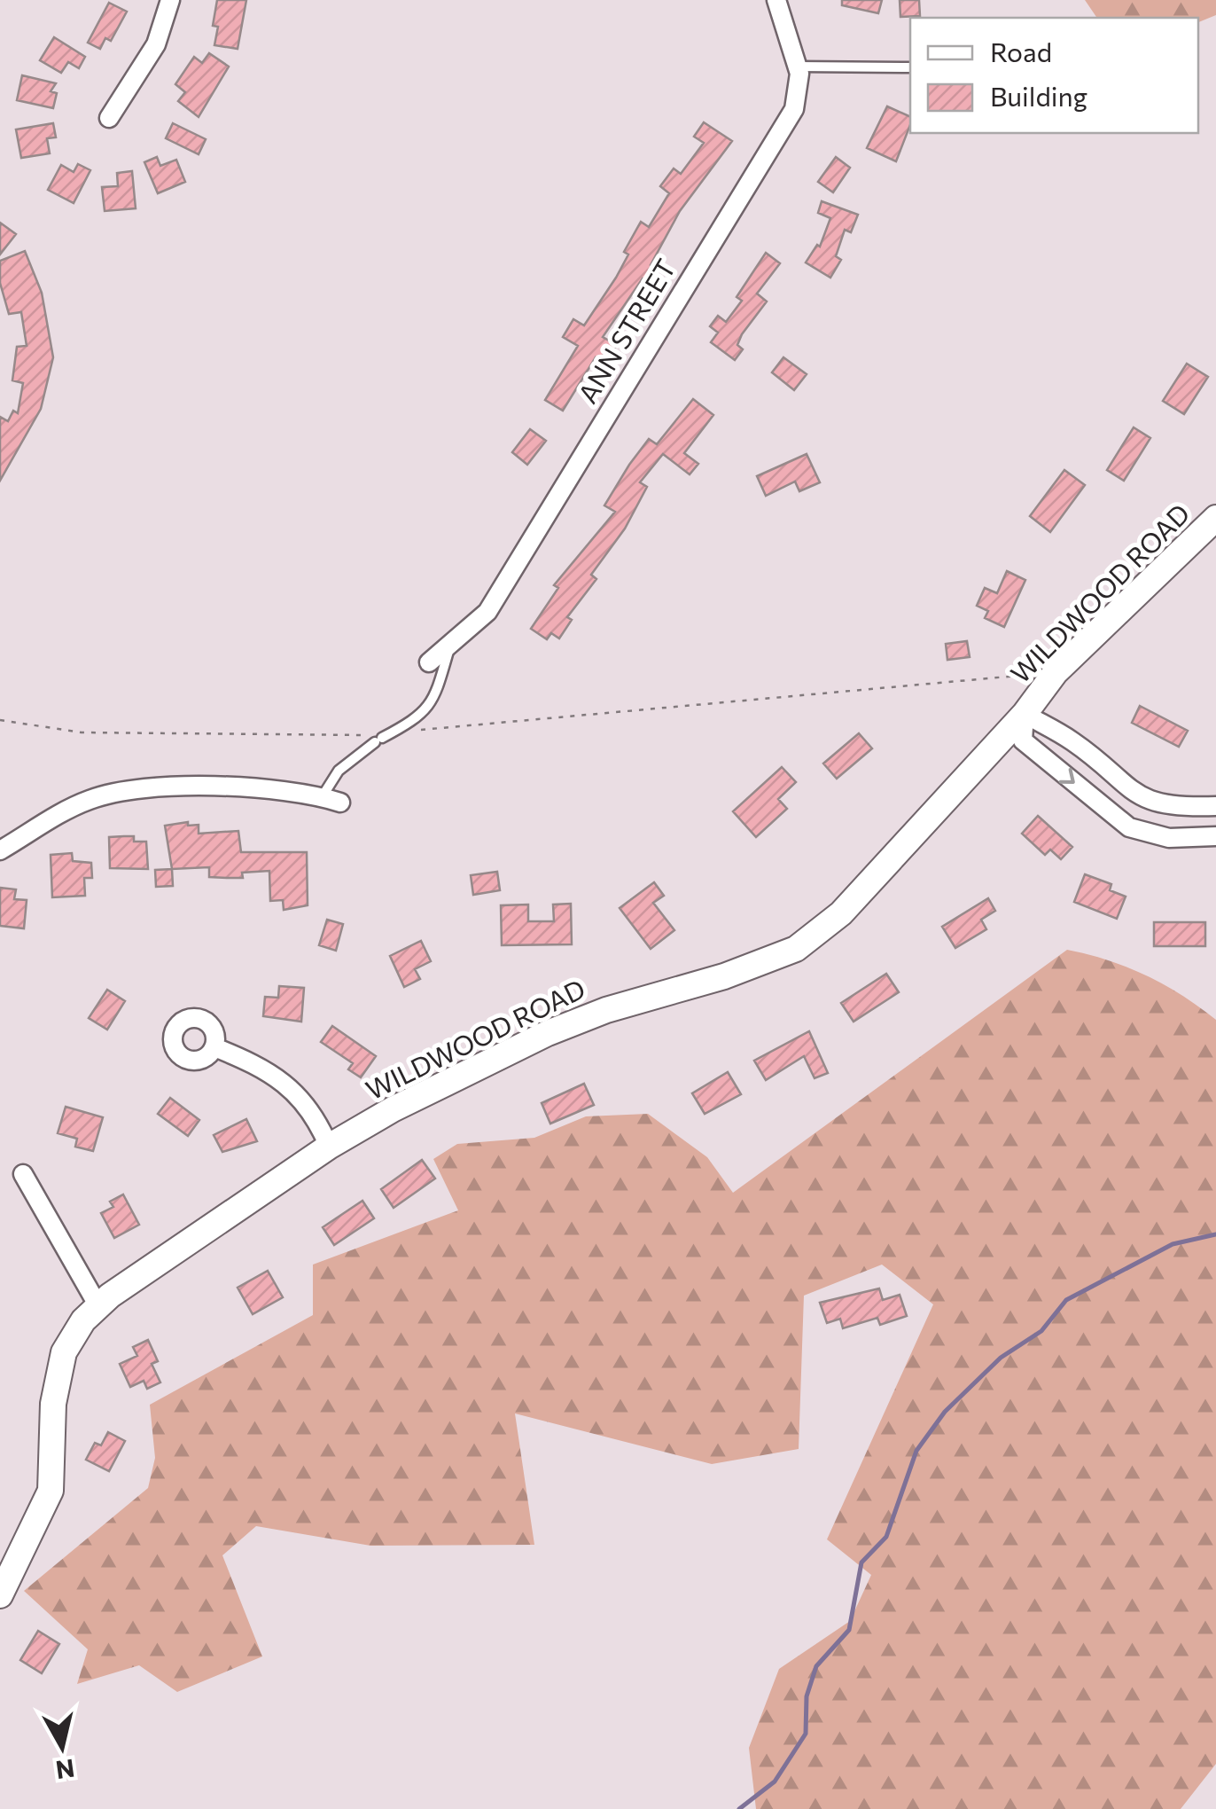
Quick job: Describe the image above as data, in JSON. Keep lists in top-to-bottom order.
{
  "streets": {
    "street": ["ANN STREET", "WILDWOOD ROAD"]
  },
  "legend": ["Road", "Building"],
  "north": "bottom"
}
